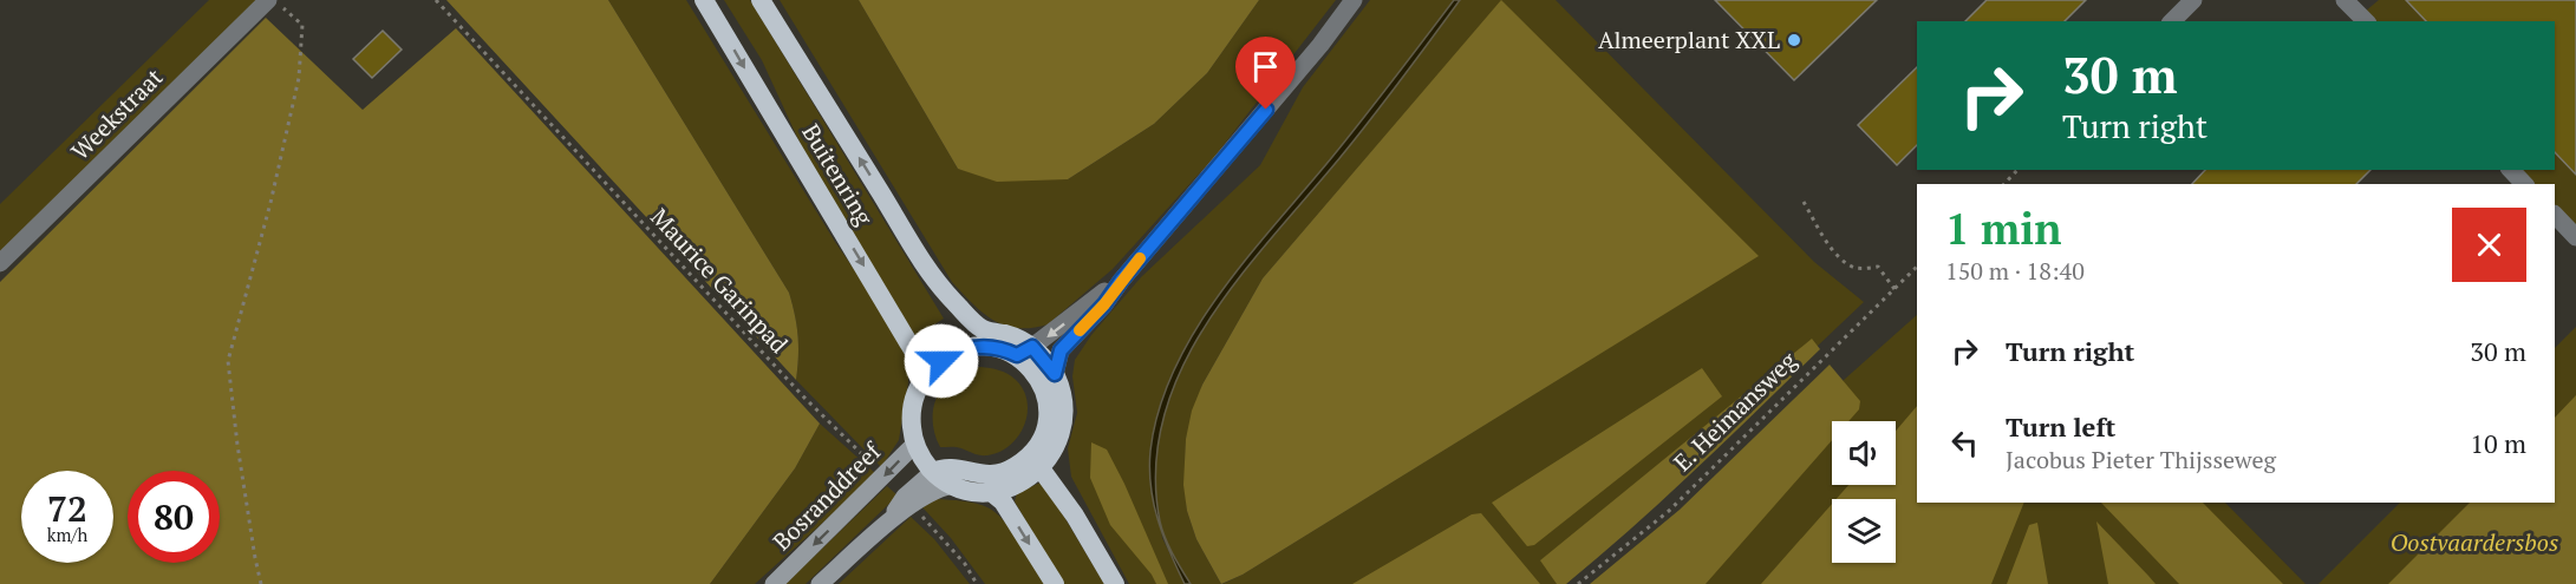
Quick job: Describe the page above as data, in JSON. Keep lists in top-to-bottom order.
{
  "streets": {
    "highway": ["Buitenring"],
    "main road": ["Bosranddreef"],
    "street": ["Weekstraat"],
    "path": ["Maurice Garinpad", "E. Heimansweg"]
  },
  "crossings": [
    ["Buitenring", "Bosranddreef"],
    ["Maurice Garinpad", "Bosranddreef"]
  ],
  "parks": ["Oostvaardersbos"],
  "places": ["Almeerplant XXL"],
  "page": {
    "turn": ["30 m", "Turn right"],
    "heading": ["1 min", "150 m · 18:40"],
    "list": [
      {
        "name": "Turn right",
        "value": "30 m"
      },
      {
        "name": "Turn left",
        "note": "Jacobus Pieter Thijsseweg",
        "value": "10 m"
      }
    ],
    "speed": "72 km/h",
    "limit": "80"
  }
}
